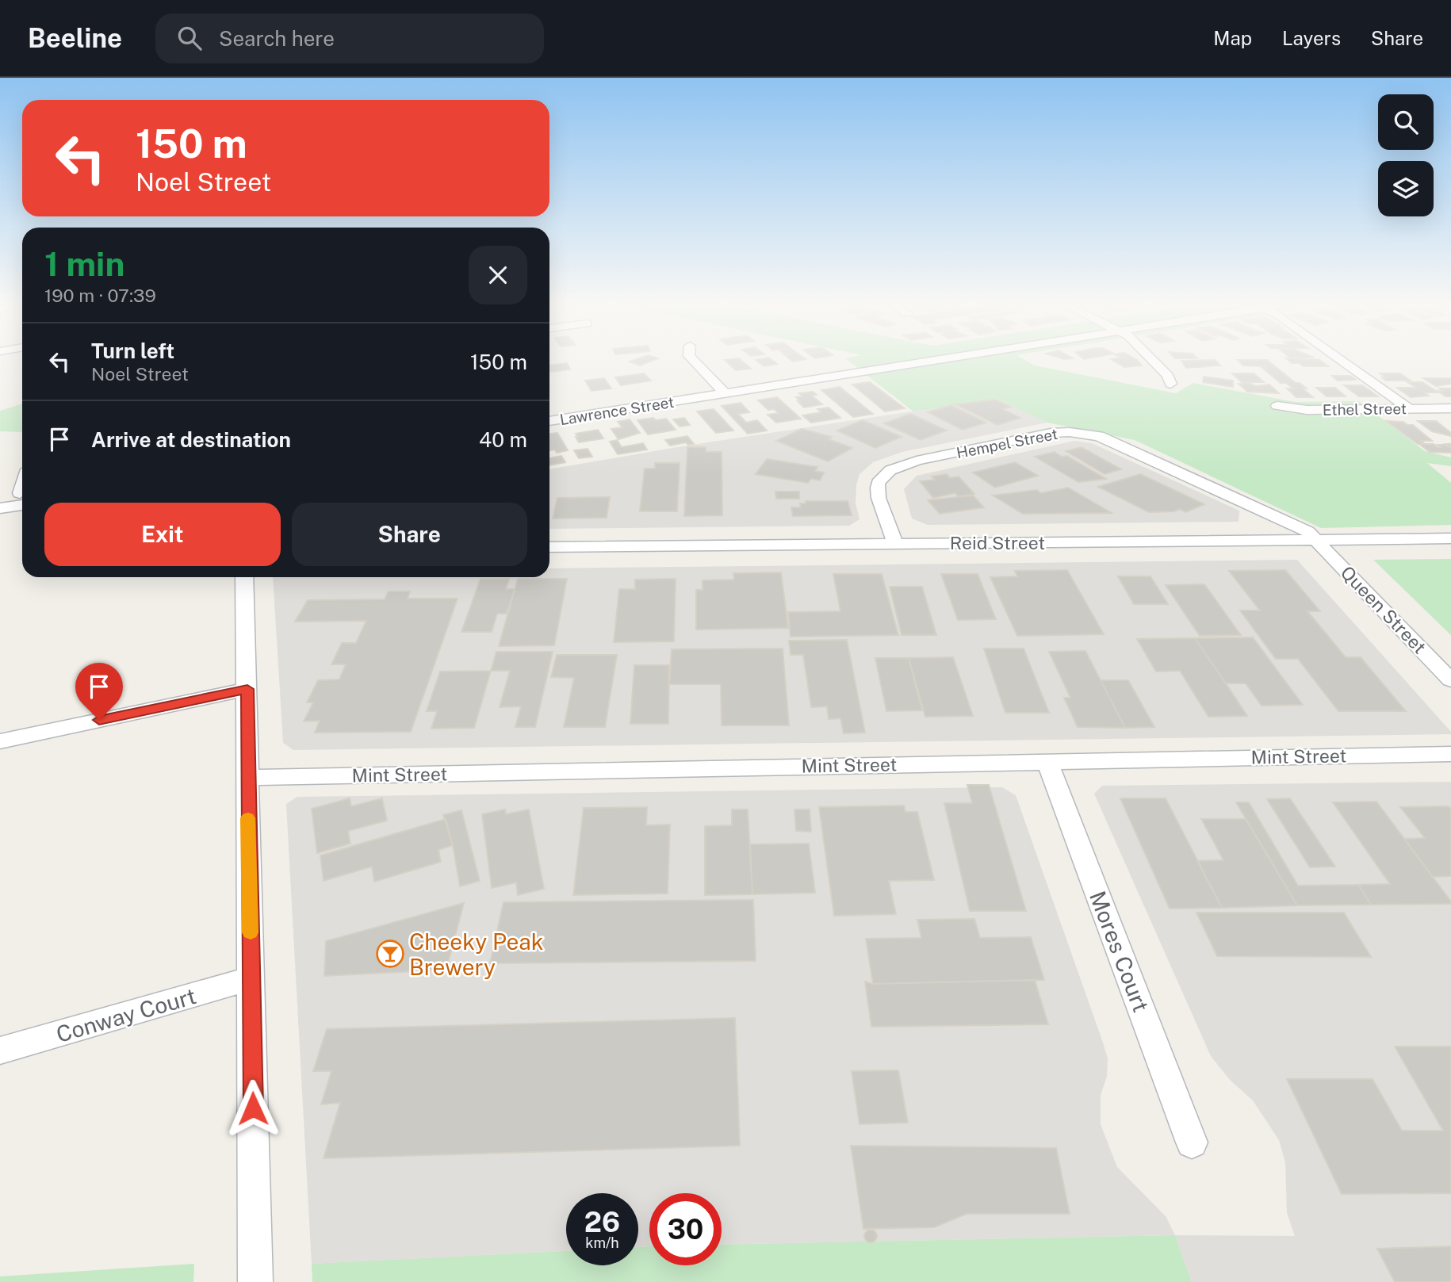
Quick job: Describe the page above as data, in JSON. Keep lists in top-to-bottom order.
{
  "streets": {
    "street": [
      "Ethel Street",
      "Lawrence Street",
      "Hempel Street",
      "Reid Street",
      "Queen Street",
      "Mint Street",
      "Mores Court",
      "Conway Court"
    ]
  },
  "crossings": [
    ["Hempel Street", "Reid Street"],
    ["Hempel Street", "Queen Street"],
    ["Reid Street", "Queen Street"],
    ["Mint Street", "Mores Court"]
  ],
  "places": {
    "bar": ["Cheeky Peak Brewery"]
  },
  "page": {
    "header": "Beeline",
    "search": "Search here",
    "nav": ["Map", "Layers", "Share"],
    "turn": ["150 m", "Noel Street"],
    "heading": ["1 min", "190 m · 07:39"],
    "list": [
      {
        "name": "Turn left",
        "note": "Noel Street",
        "value": "150 m"
      },
      {
        "name": "Arrive at destination",
        "value": "40 m"
      }
    ],
    "buttons": ["Exit", "Share"],
    "speed": "26 km/h",
    "limit": "30"
  }
}
